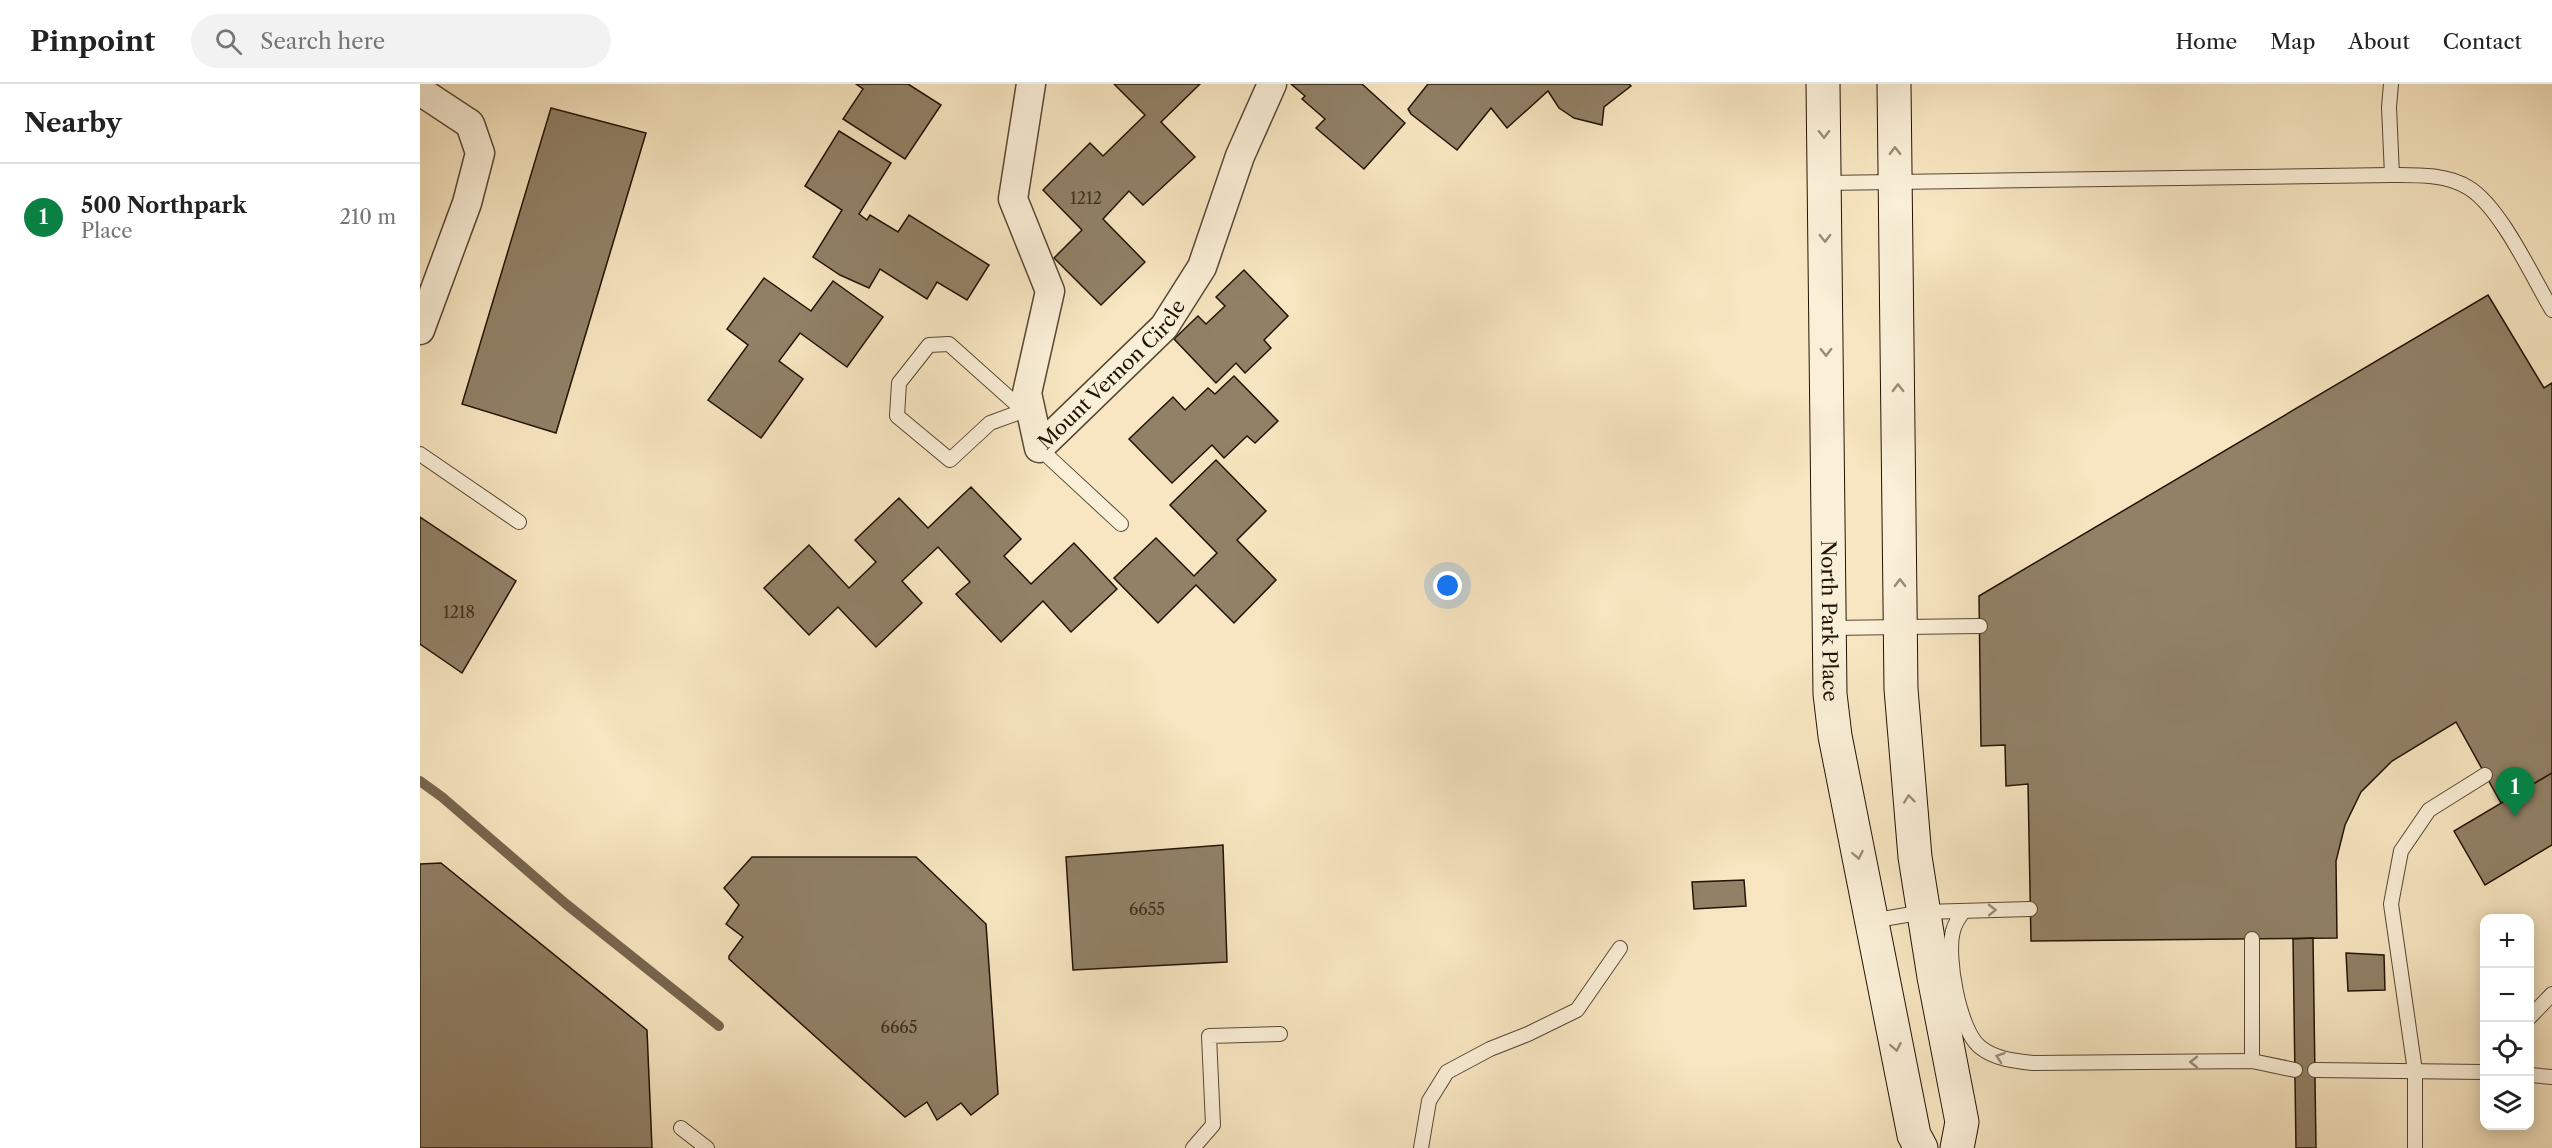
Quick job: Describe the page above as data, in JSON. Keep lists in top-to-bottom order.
{
  "streets": {
    "street": ["Mount Vernon Circle", "North Park Place"]
  },
  "house_numbers": [
    "1212",
    "1218",
    "6655",
    "6665"
  ],
  "page": {
    "header": "Pinpoint",
    "search": "Search here",
    "nav": [
      "Home",
      "Map",
      "About",
      "Contact"
    ],
    "heading": "Nearby",
    "list": [
      {
        "mark": "1",
        "name": "500 Northpark",
        "note": "Place",
        "value": "210 m"
      }
    ],
    "pins": "1",
    "map_buttons": ["+", "−"]
  }
}
